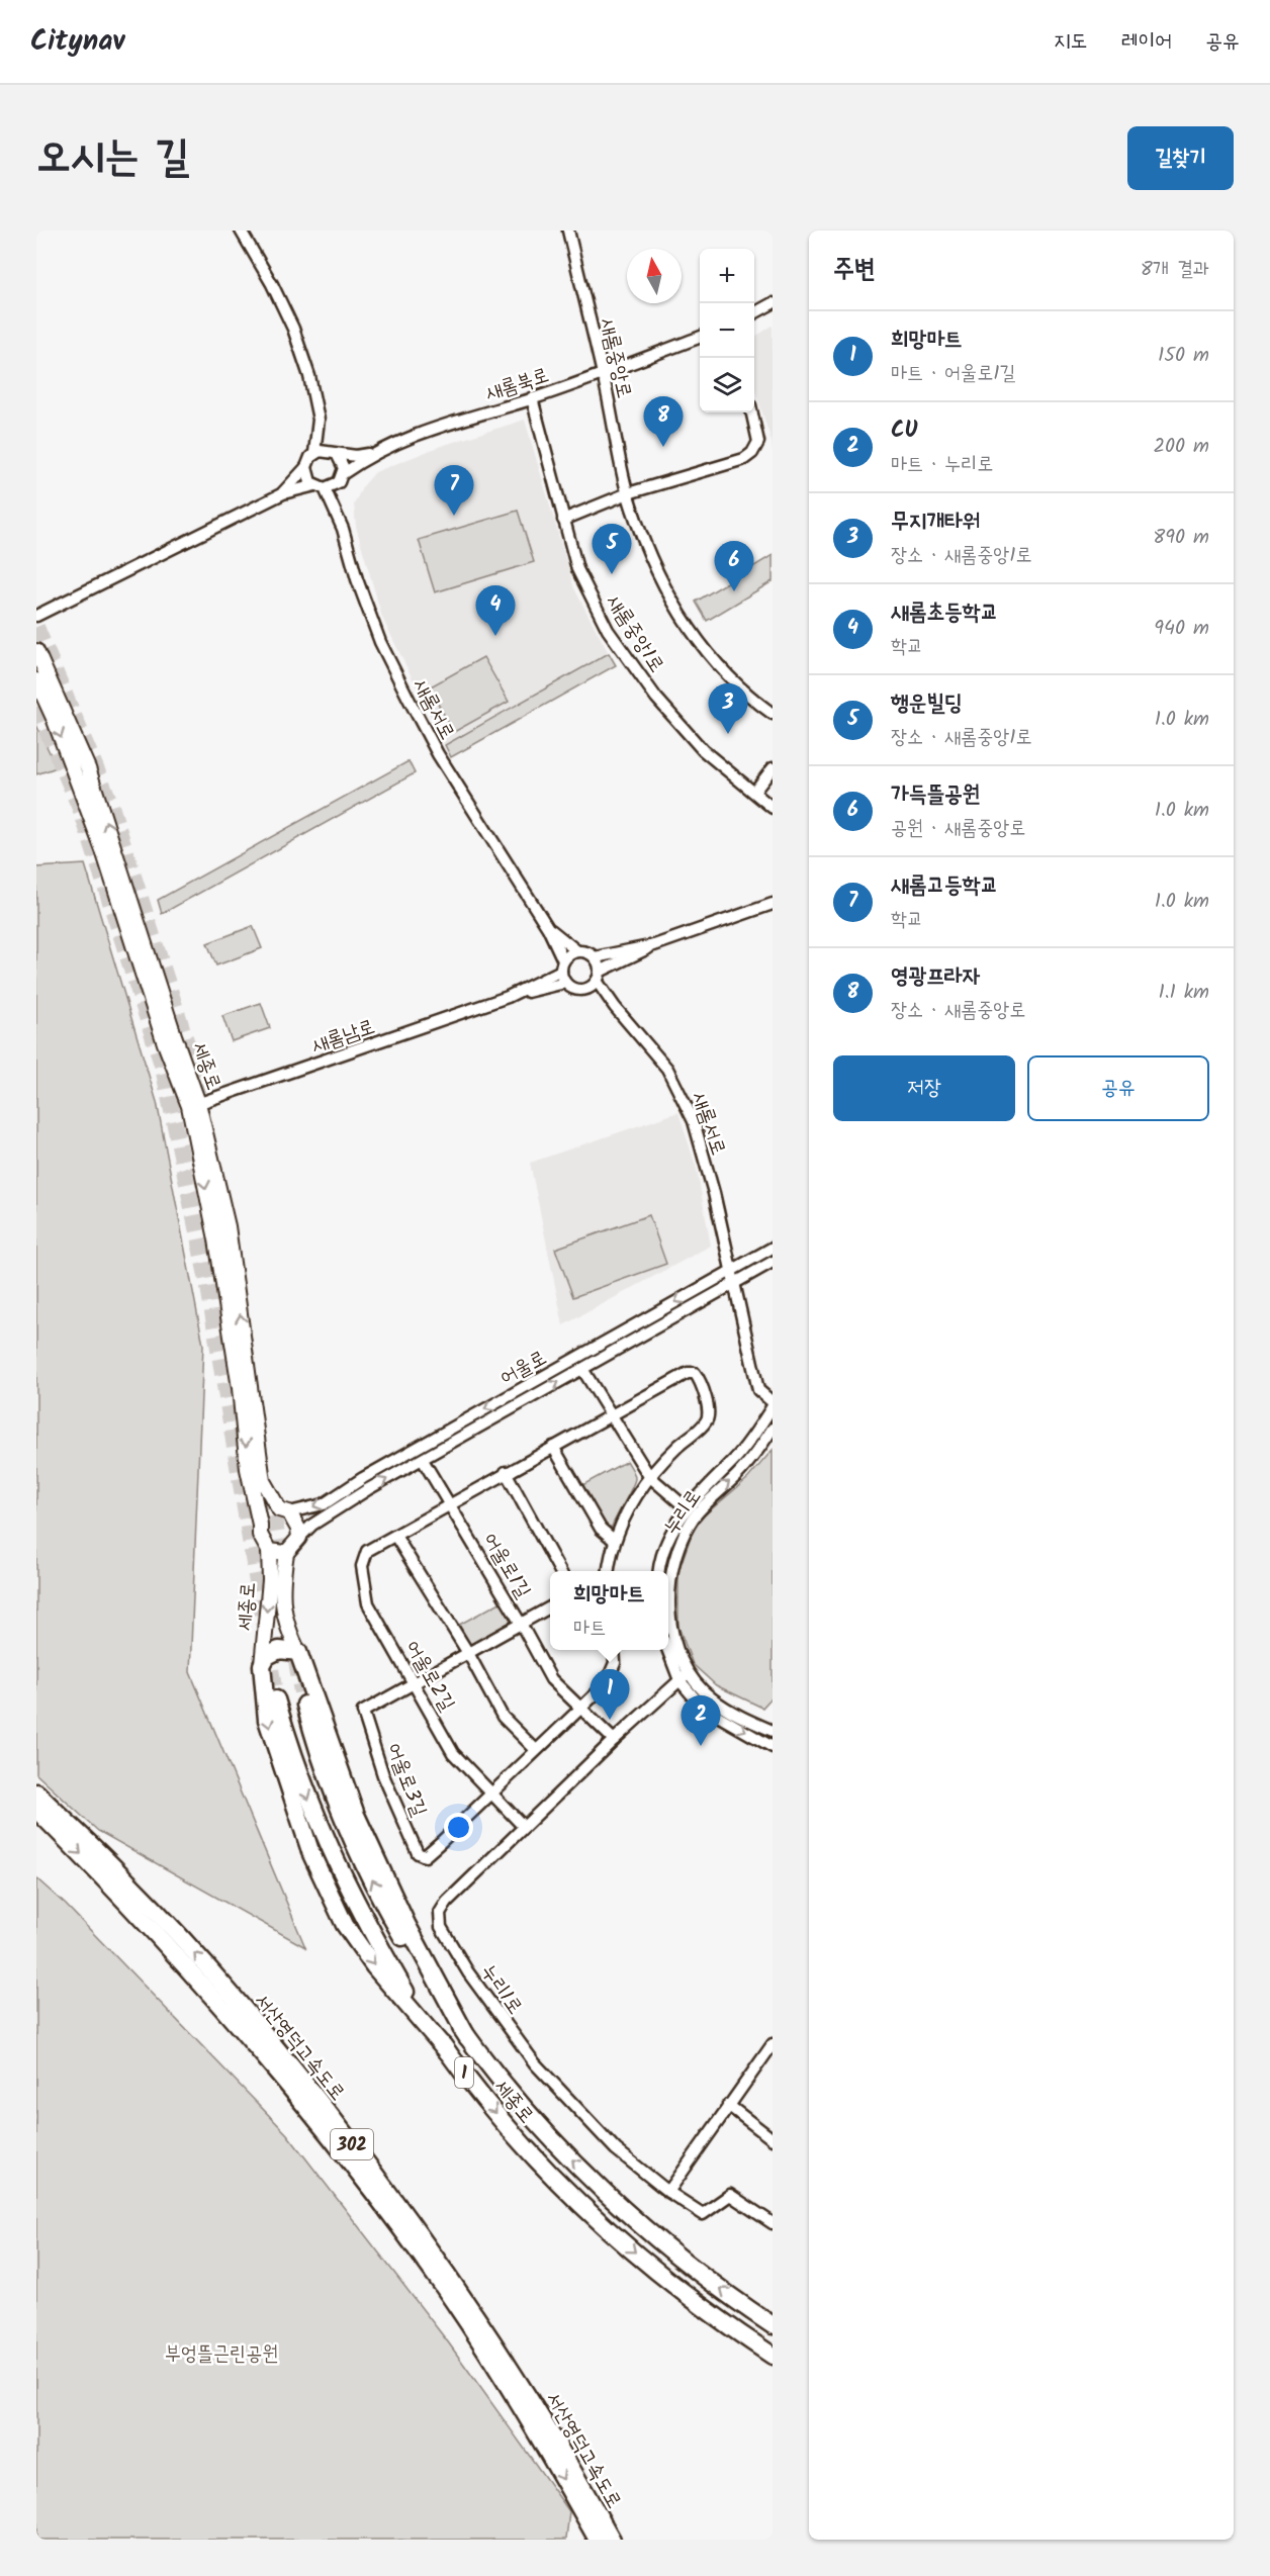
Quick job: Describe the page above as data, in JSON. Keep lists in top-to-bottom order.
{
  "streets": {
    "highway": [
      "세종로",
      "서산영덕고속도로",
      "1",
      "302"
    ],
    "street": [
      "새롬중앙로",
      "새롬북로",
      "새롬중앙1로",
      "새롬서로",
      "새롬남로",
      "어울로",
      "누리로",
      "어울로1길",
      "어울로2길",
      "어울로3길",
      "누리1로"
    ]
  },
  "crossings": [
    ["새롬중앙로", "새롬북로"],
    ["새롬북로", "새롬중앙1로"],
    ["새롬북로", "새롬서로"],
    ["새롬서로", "어울로"],
    ["새롬남로", "세종로"],
    ["세종로", "어울로"],
    ["어울로", "어울로1길"],
    ["누리로", "누리1로"],
    ["어울로1길", "어울로2길"],
    ["어울로1길", "어울로3길"],
    ["어울로1길", "누리1로"],
    ["어울로2길", "어울로3길"],
    ["어울로2길", "누리1로"]
  ],
  "parks": ["부엉뜰근린공원"],
  "north": "top",
  "page": {
    "header": "Citynav",
    "nav": ["지도", "레이어", "공유"],
    "title": "오시는 길",
    "buttons": [
      "길찾기",
      ["저장", "공유"]
    ],
    "heading": ["주변", "8개 결과"],
    "map_buttons": ["+", "−"],
    "list": [
      {
        "mark": "1",
        "name": "희망마트",
        "note": "마트 · 어울로1길",
        "value": "150 m"
      },
      {
        "mark": "2",
        "name": "CU",
        "note": "마트 · 누리로",
        "value": "200 m"
      },
      {
        "mark": "3",
        "name": "무지개타워",
        "note": "장소 · 새롬중앙1로",
        "value": "890 m"
      },
      {
        "mark": "4",
        "name": "새롬초등학교",
        "note": "학교",
        "value": "940 m"
      },
      {
        "mark": "5",
        "name": "행운빌딩",
        "note": "장소 · 새롬중앙1로",
        "value": "1.0 km"
      },
      {
        "mark": "6",
        "name": "가득뜰공원",
        "note": "공원 · 새롬중앙로",
        "value": "1.0 km"
      },
      {
        "mark": "7",
        "name": "새롬고등학교",
        "note": "학교",
        "value": "1.0 km"
      },
      {
        "mark": "8",
        "name": "영광프라자",
        "note": "장소 · 새롬중앙로",
        "value": "1.1 km"
      }
    ],
    "pins": [
      "8",
      "7",
      "5",
      "6",
      "4",
      "3",
      "1",
      "2"
    ],
    "popup": ["희망마트", "마트"]
  }
}
